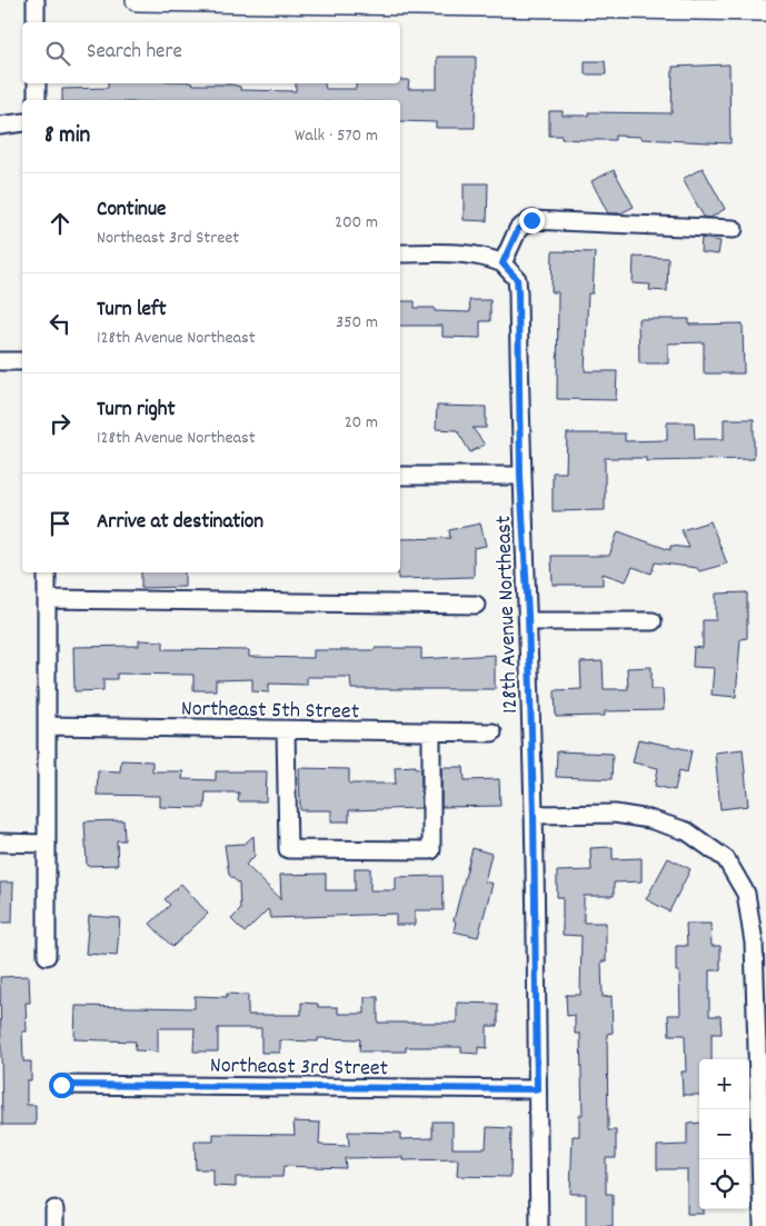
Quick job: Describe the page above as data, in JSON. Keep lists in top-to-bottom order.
{
  "streets": {
    "street": ["128th Avenue Northeast", "Northeast 5th Street", "Northeast 3rd Street"]
  },
  "crossings": [
    ["128th Avenue Northeast", "Northeast 3rd Street"]
  ],
  "page": {
    "search": "Search here",
    "heading": ["8 min", "Walk · 570 m"],
    "list": [
      ["Continue", "Northeast 3rd Street", "200 m"],
      ["Turn left", "128th Avenue Northeast", "350 m"],
      ["Turn right", "128th Avenue Northeast", "20 m"],
      "Arrive at destination"
    ],
    "map_buttons": ["+", "−"]
  }
}
